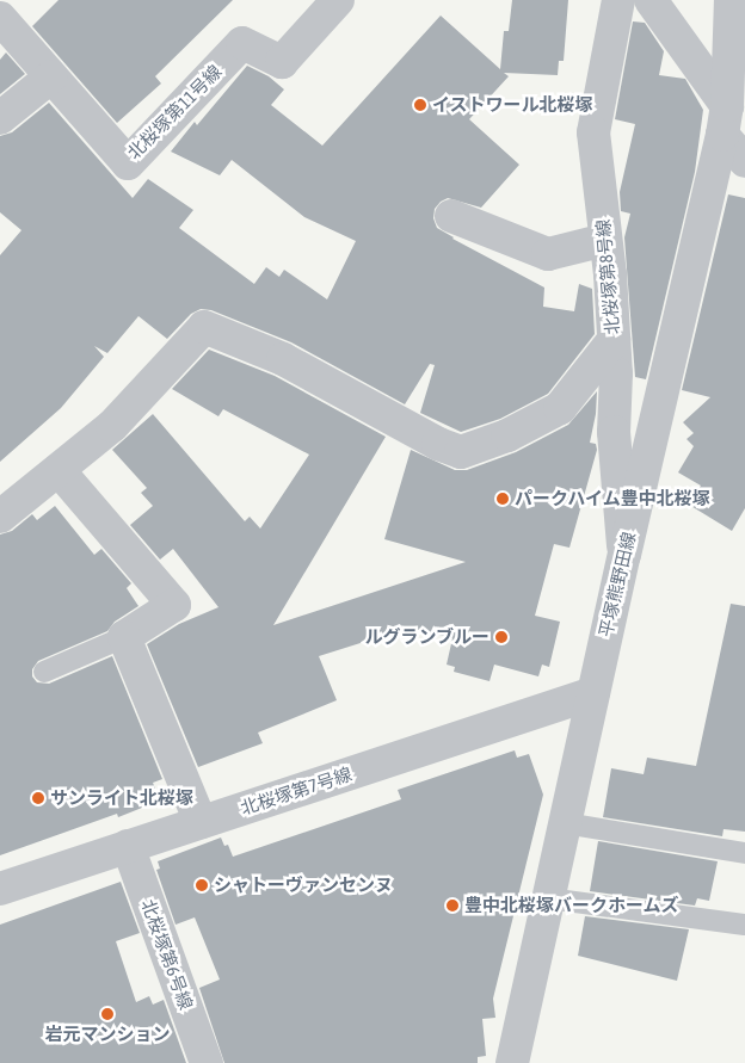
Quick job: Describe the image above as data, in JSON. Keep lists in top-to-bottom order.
{
  "streets": {
    "street": [
      "北桜塚第11号線",
      "北桜塚第8号線",
      "平塚熊野田線",
      "北桜塚第7号線",
      "北桜塚第6号線"
    ]
  },
  "crossings": [
    ["北桜塚第8号線", "平塚熊野田線"],
    ["平塚熊野田線", "北桜塚第7号線"],
    ["北桜塚第7号線", "北桜塚第6号線"]
  ],
  "places": [
    "イストワール北桜塚",
    "パークハイム豊中北桜塚",
    "ルグランブルー",
    "サンライト北桜塚",
    "シャトーヴァンセンヌ",
    "豊中北桜塚バークホームズ",
    "岩元マンション"
  ]
}
